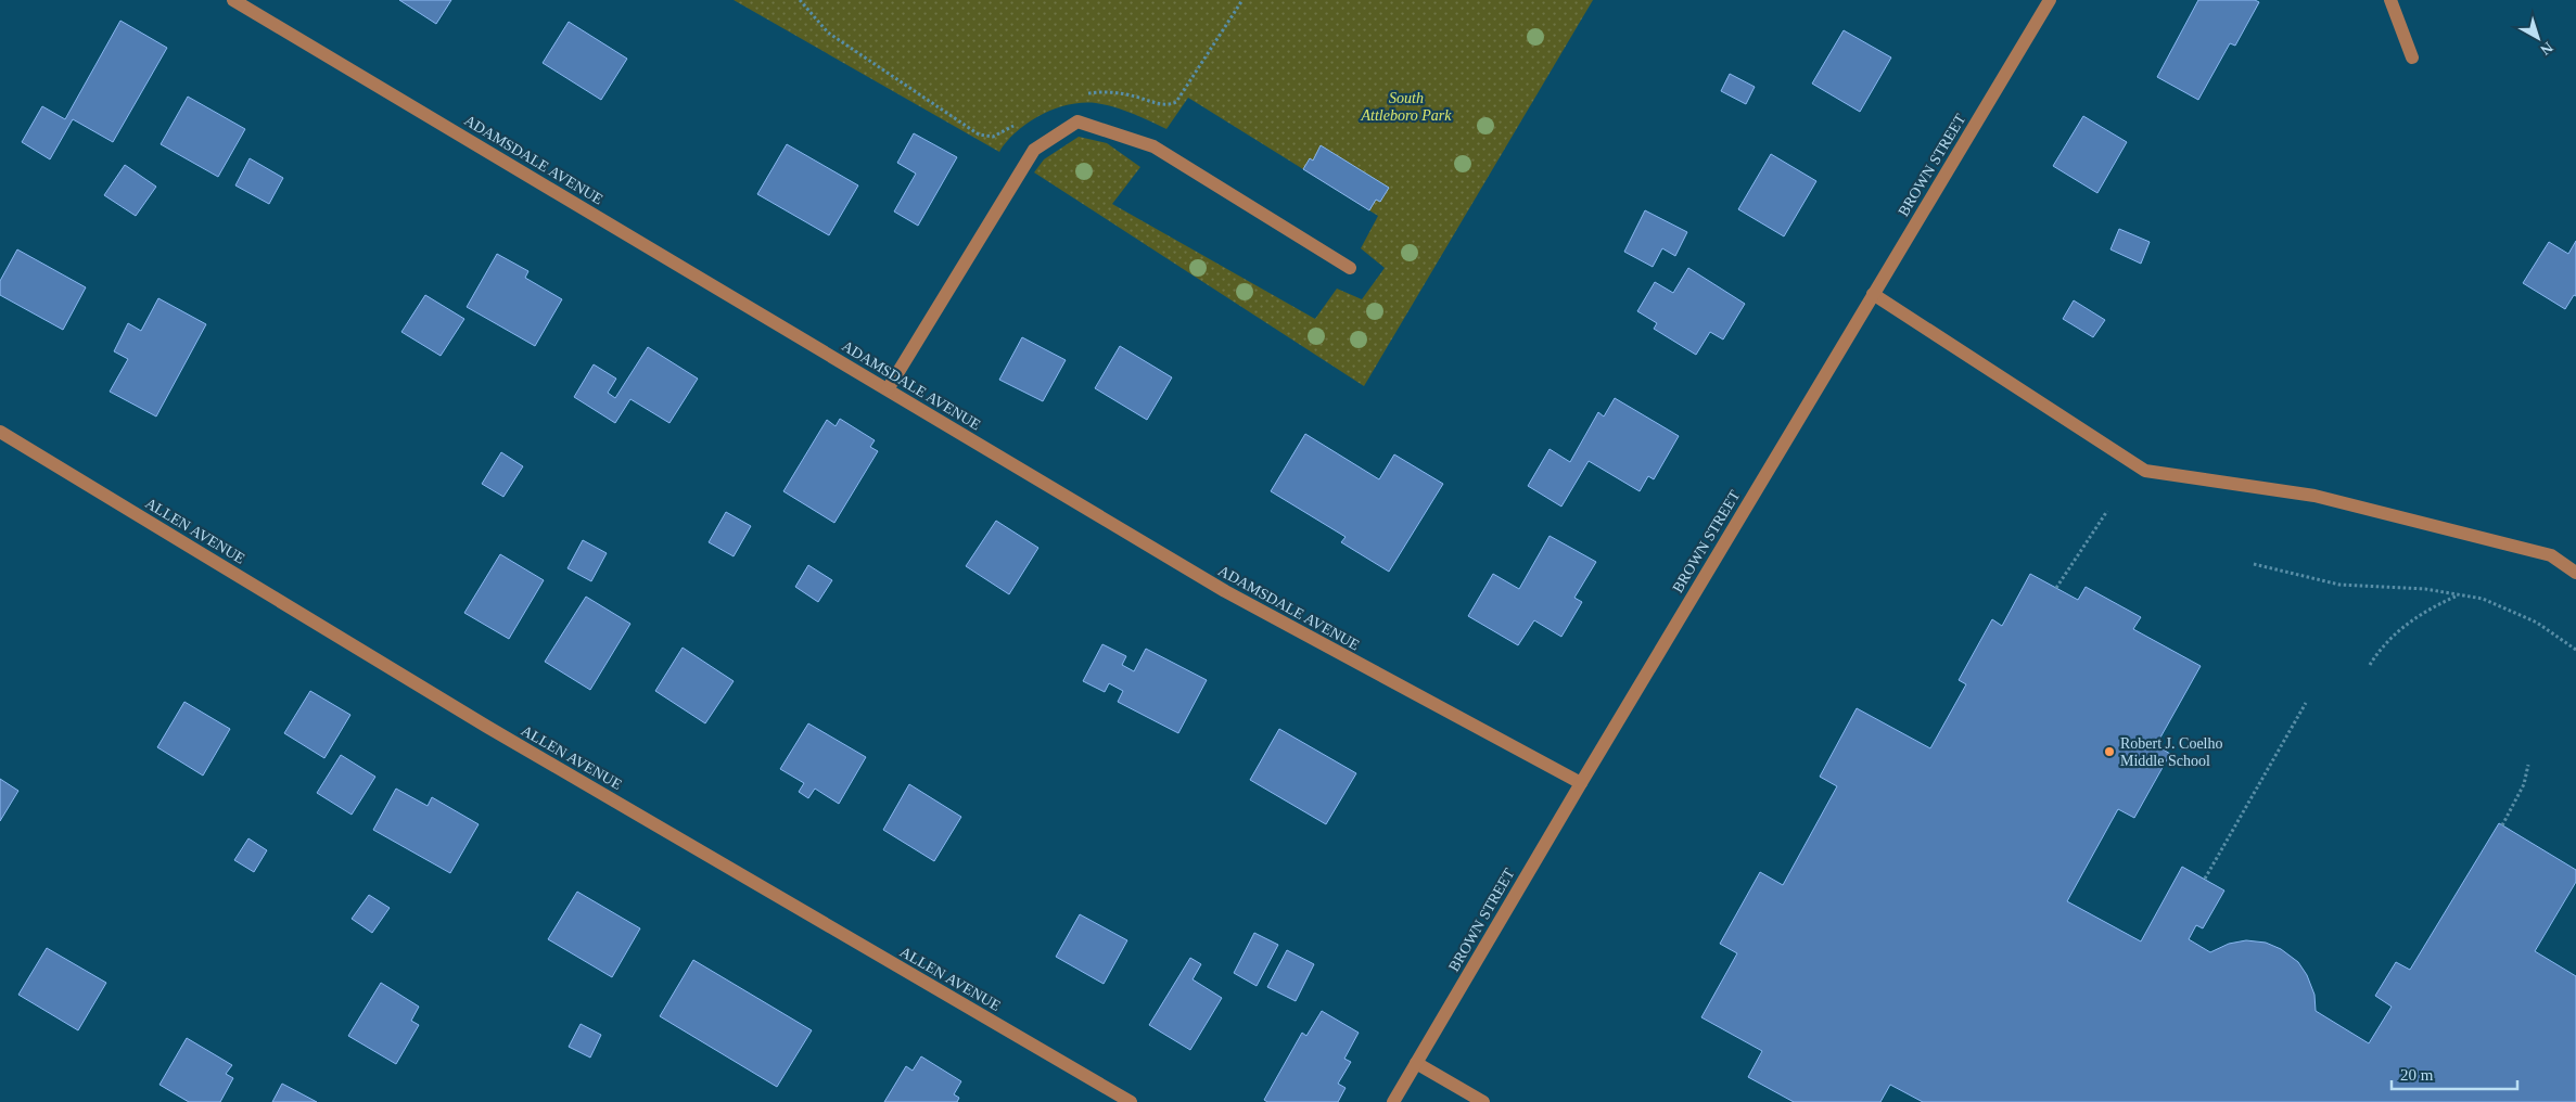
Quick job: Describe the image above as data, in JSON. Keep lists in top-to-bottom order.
{
  "streets": {
    "street": ["ADAMSDALE AVENUE", "BROWN STREET", "ALLEN AVENUE"]
  },
  "crossings": [
    ["ADAMSDALE AVENUE", "BROWN STREET"]
  ],
  "parks": ["South Attleboro Park"],
  "places": ["Robert J. Coelho Middle School"],
  "scale_bar": "20 m",
  "north": "bottom right"
}
